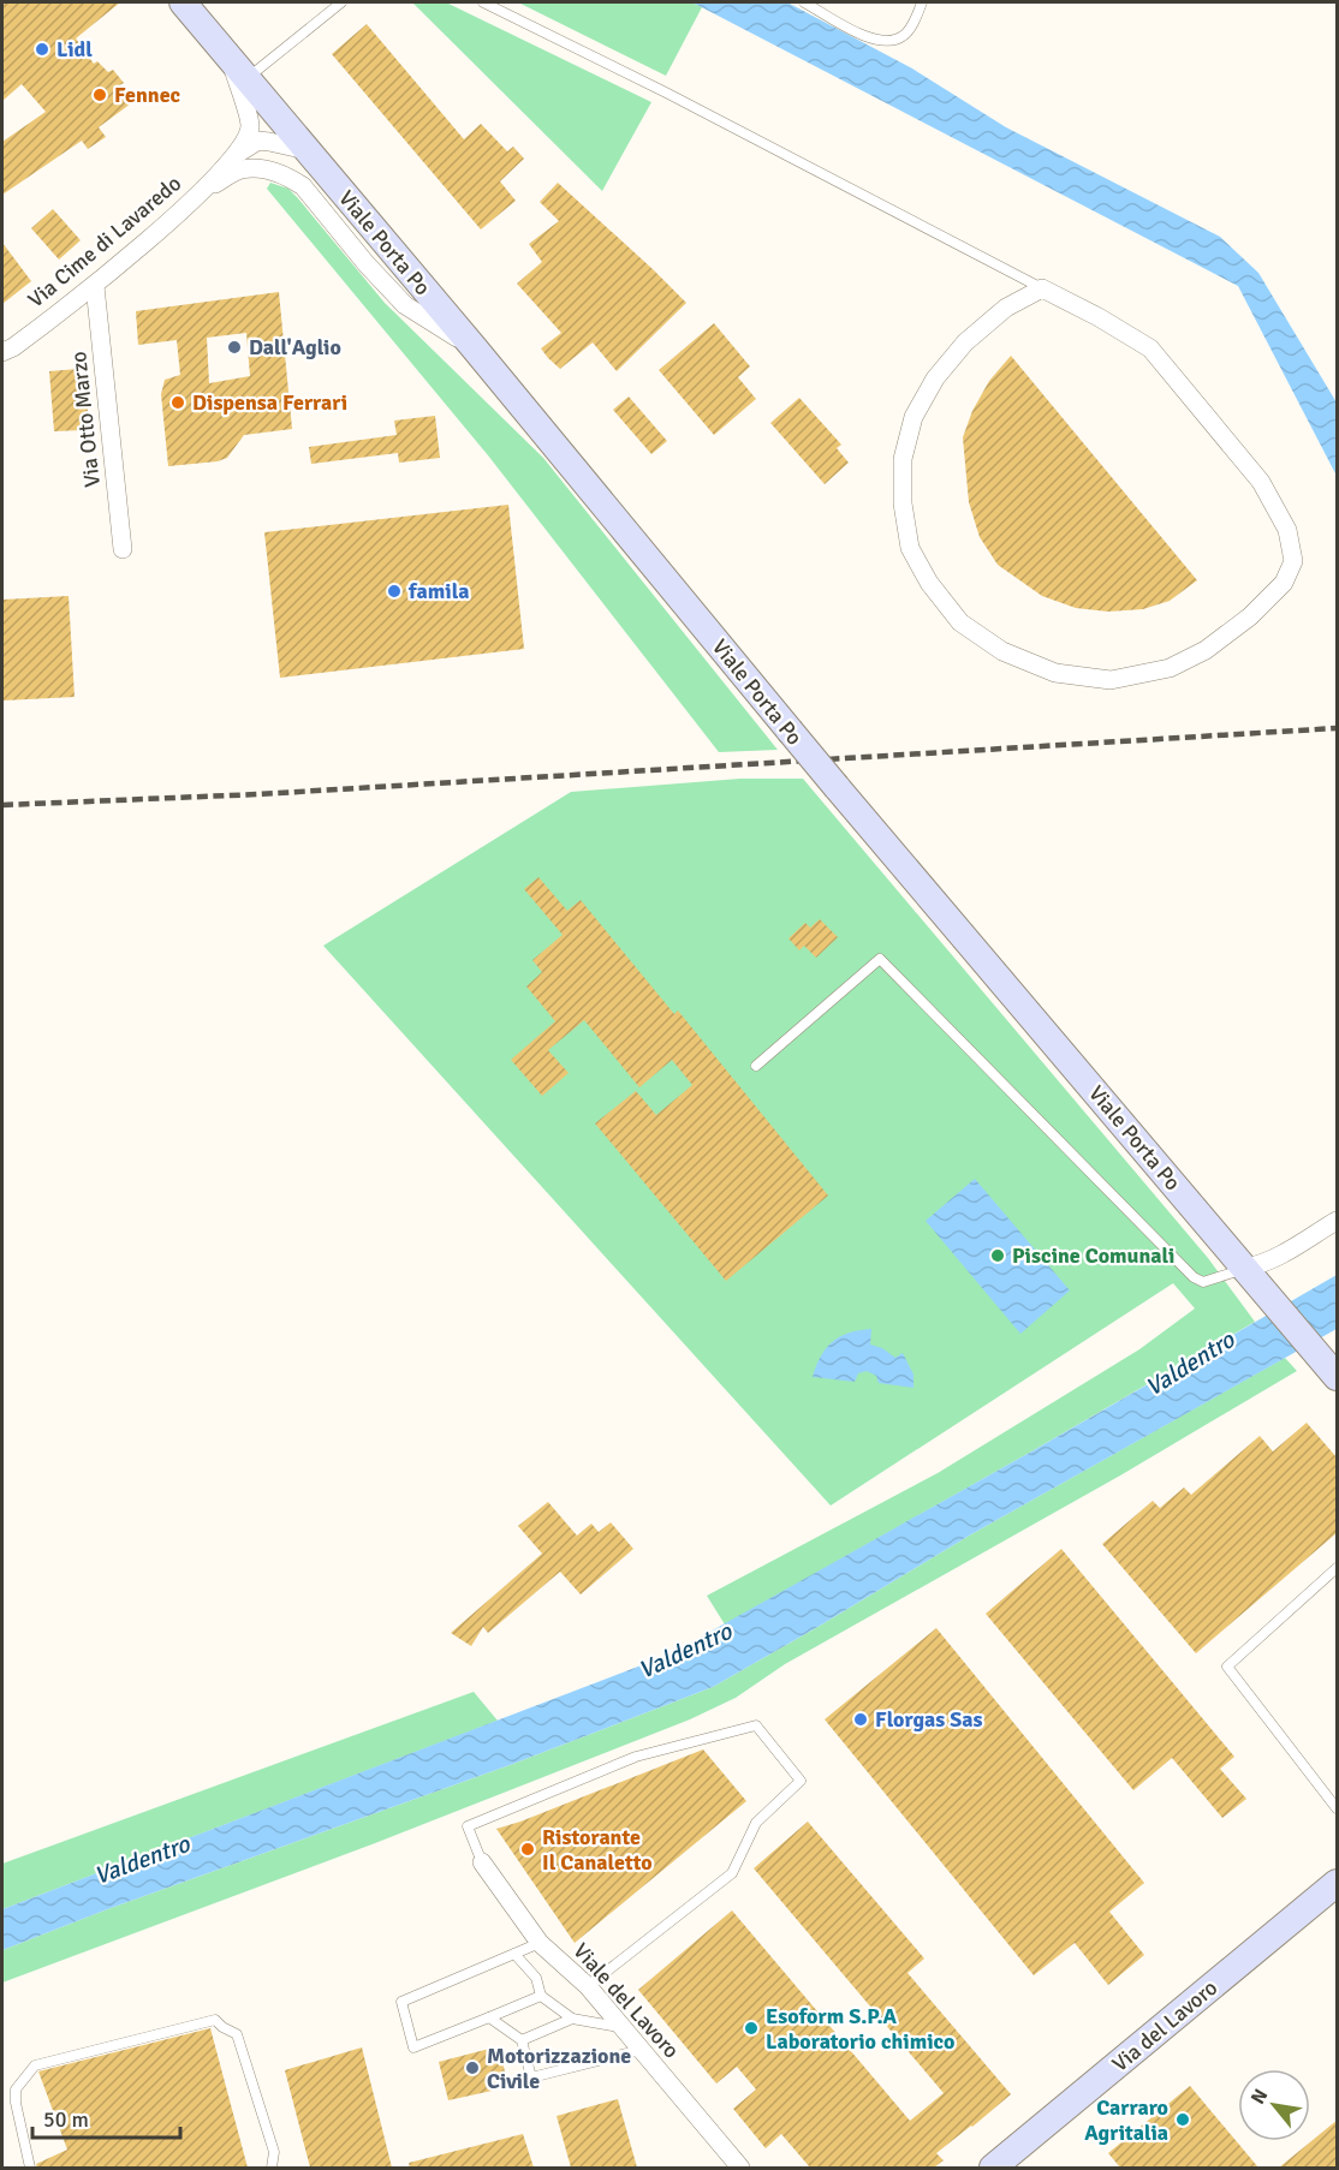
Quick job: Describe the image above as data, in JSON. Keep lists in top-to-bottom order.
{
  "streets": {
    "main road": ["Viale Porta Po", "Via del Lavoro"],
    "street": ["Via Cime di Lavaredo", "Via Otto Marzo", "Viale del Lavoro"]
  },
  "crossings": [
    ["Via Cime di Lavaredo", "Viale Porta Po"],
    ["Via Cime di Lavaredo", "Via Otto Marzo"]
  ],
  "water": ["Valdentro"],
  "places": [
    "Lidl",
    "Fennec",
    "Dall'Aglio",
    "Dispensa Ferrari",
    "famila",
    "Piscine Comunali",
    "Florgas Sas",
    "Ristorante Il Canaletto",
    "Esoform S.P.A Laboratorio chimico",
    "Motorizzazione Civile",
    "Carraro Agritalia"
  ],
  "scale_bar": "50 m",
  "north": "top left"
}
